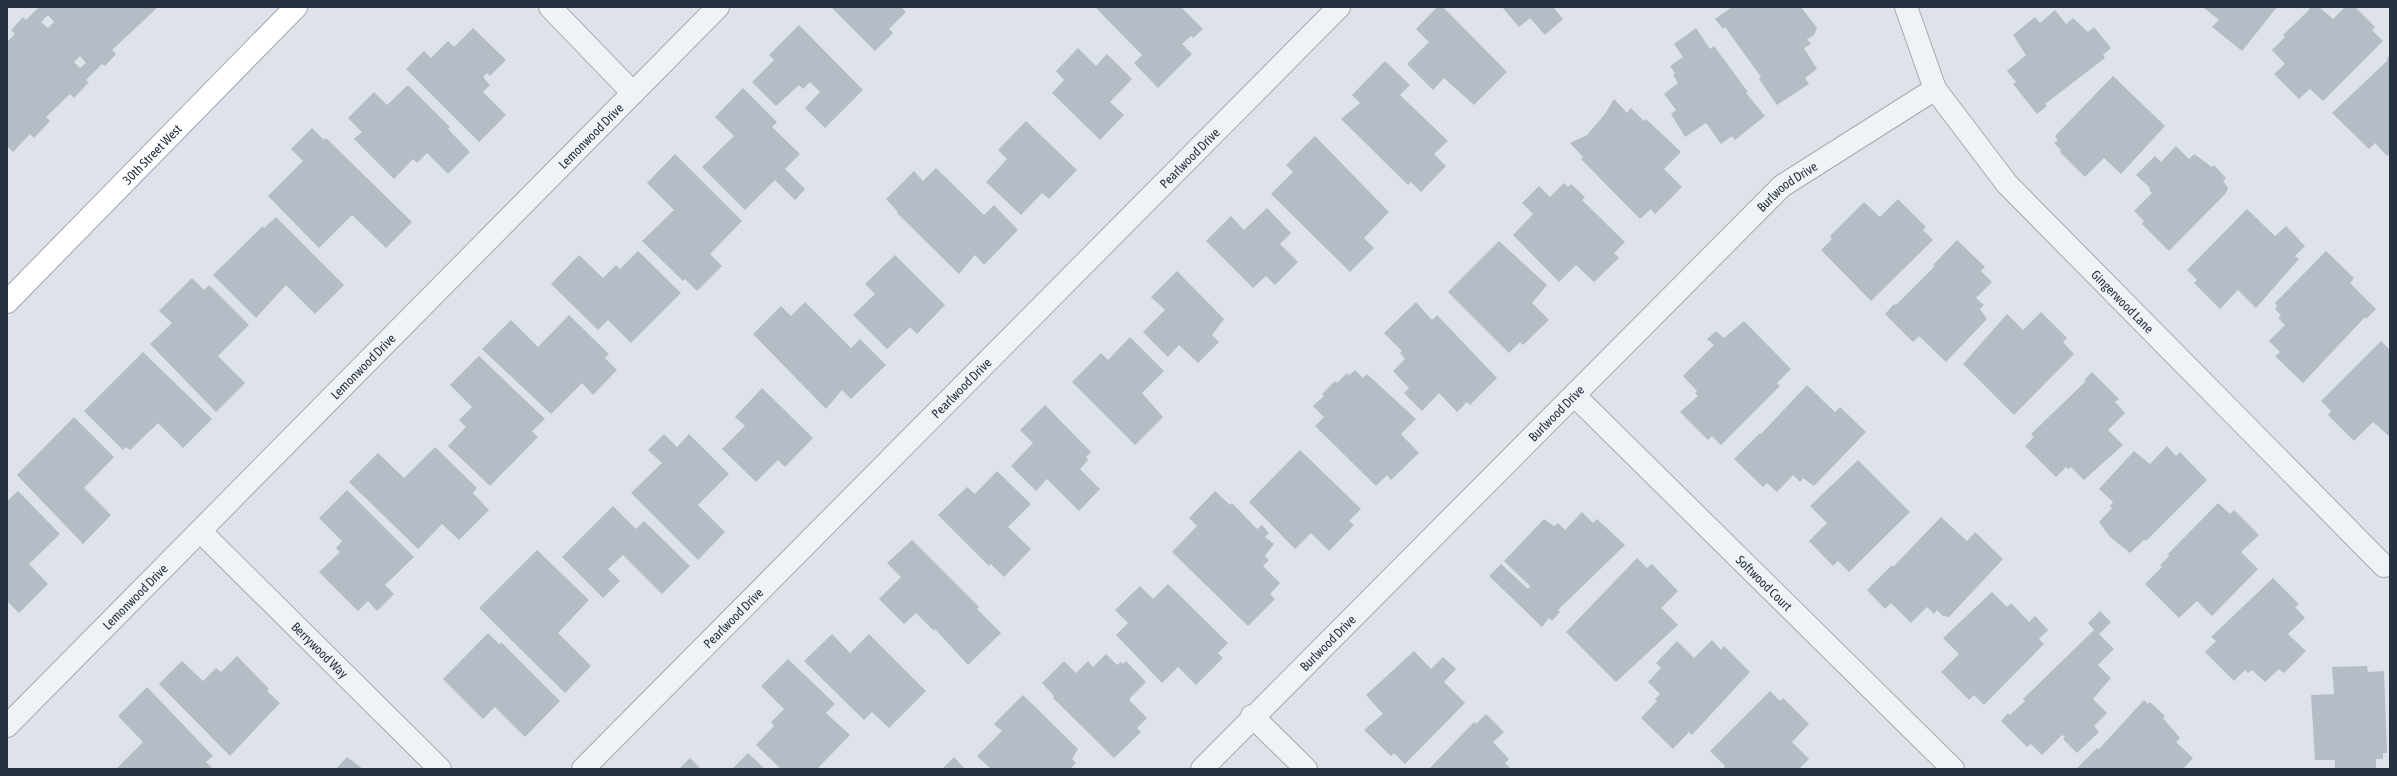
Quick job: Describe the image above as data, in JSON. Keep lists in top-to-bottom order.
{
  "streets": {
    "main road": ["30th Street West"],
    "street": [
      "Lemonwood Drive",
      "Pearlwood Drive",
      "Burlwood Drive",
      "Gingerwood Lane",
      "Softwood Court",
      "Berrywood Way"
    ]
  },
  "crossings": [
    ["Lemonwood Drive", "Berrywood Way"],
    ["Burlwood Drive", "Gingerwood Lane"],
    ["Burlwood Drive", "Softwood Court"]
  ]
}
